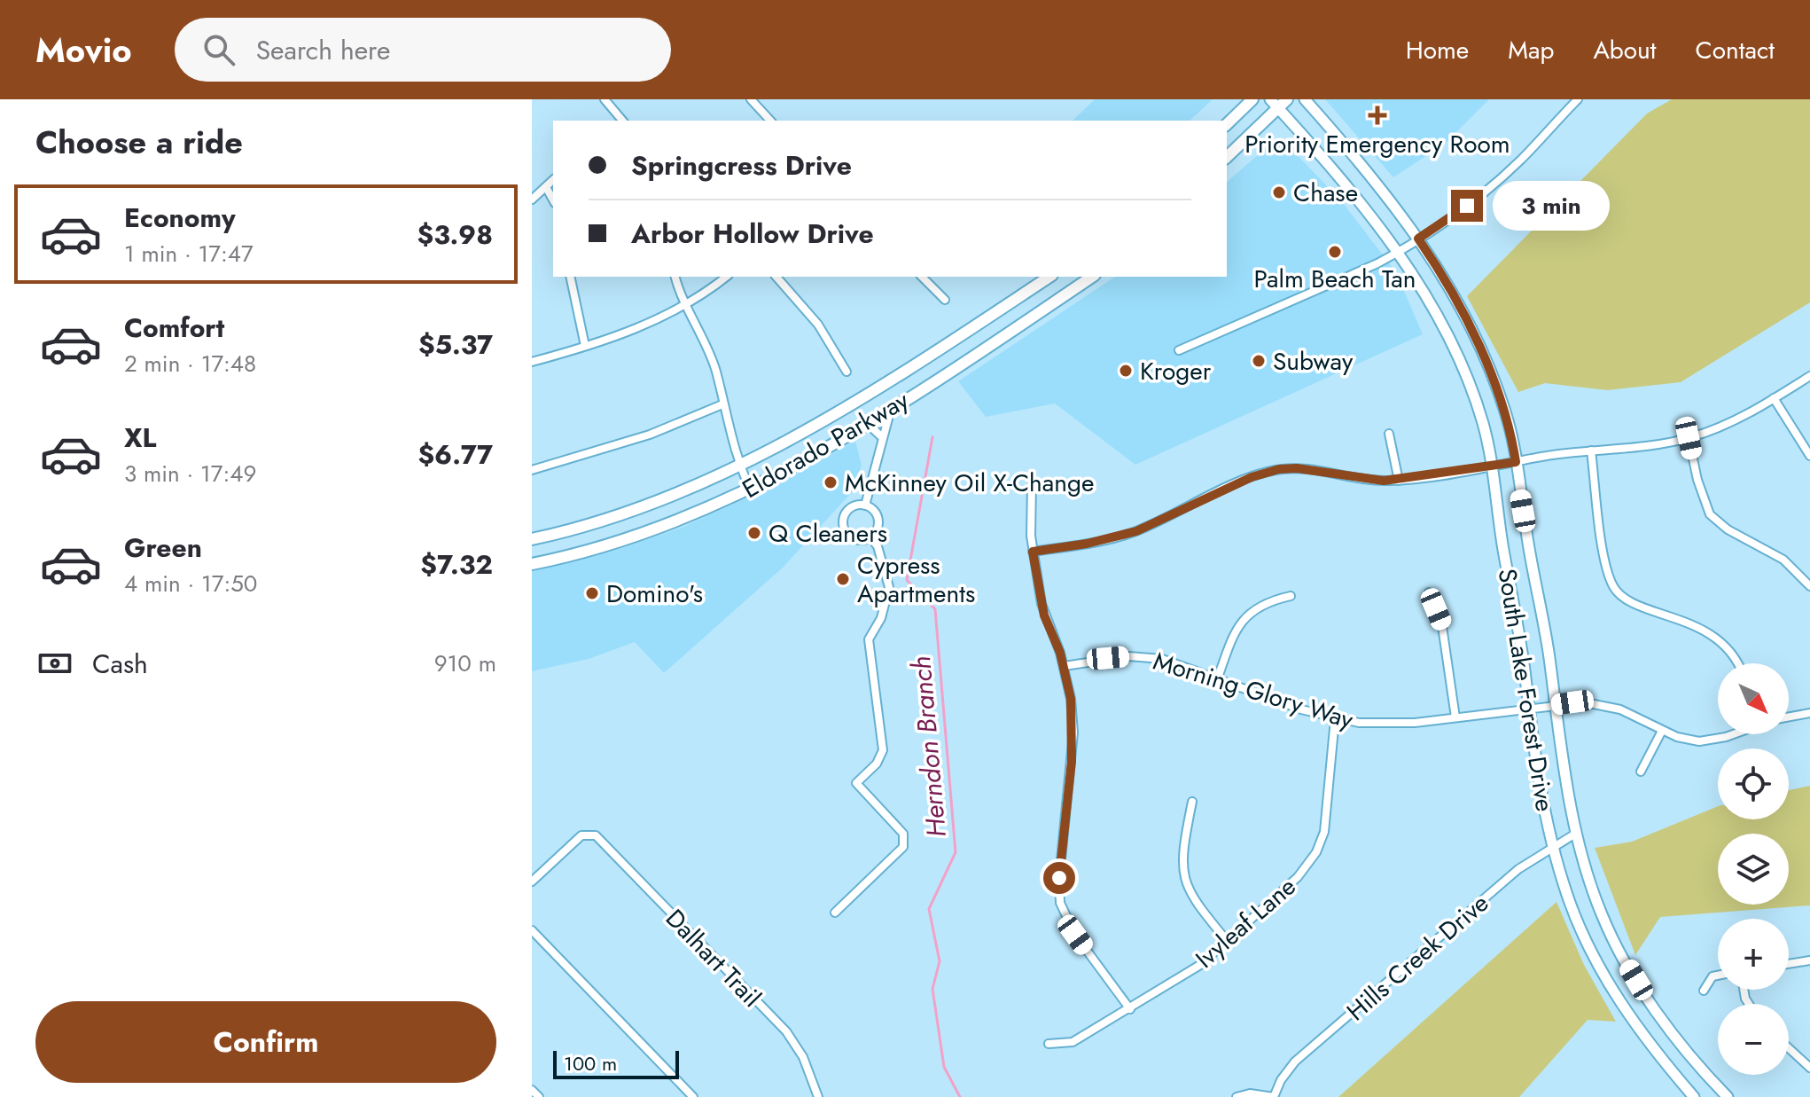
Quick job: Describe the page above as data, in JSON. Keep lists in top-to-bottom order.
{
  "streets": {
    "main road": ["Eldorado Parkway", "South Lake Forest Drive"],
    "street": [
      "Morning Glory Way",
      "Ivyleaf Lane",
      "Hills Creek Drive",
      "Dalhart Trail"
    ]
  },
  "crossings": [
    ["Morning Glory Way", "South Lake Forest Drive"],
    ["Morning Glory Way", "Ivyleaf Lane"],
    ["South Lake Forest Drive", "Hills Creek Drive"]
  ],
  "water": ["Herndon Branch"],
  "places": {
    "health": ["Priority Emergency Room"],
    "other": [
      "Chase",
      "Palm Beach Tan",
      "Subway",
      "Kroger",
      "McKinney Oil X-Change",
      "Q Cleaners",
      "Cypress Apartments",
      "Domino's"
    ]
  },
  "scale_bar": "100 m",
  "north": "bottom right",
  "page": {
    "header": "Movio",
    "search": "Search here",
    "nav": [
      "Home",
      "Map",
      "About",
      "Contact"
    ],
    "heading": "Choose a ride",
    "banner": ["Springcress Drive", "Arbor Hollow Drive"],
    "bubble": "3 min",
    "list": [
      {
        "name": "Economy",
        "note": "1 min · 17:47",
        "value": "$3.98"
      },
      {
        "name": "Comfort",
        "note": "2 min · 17:48",
        "value": "$5.37"
      },
      {
        "name": "XL",
        "note": "3 min · 17:49",
        "value": "$6.77"
      },
      {
        "name": "Green",
        "note": "4 min · 17:50",
        "value": "$7.32"
      }
    ],
    "pay": ["Cash", "910 m"],
    "map_buttons": ["+", "−"],
    "buttons": "Confirm",
    "scale": "100 m"
  }
}
